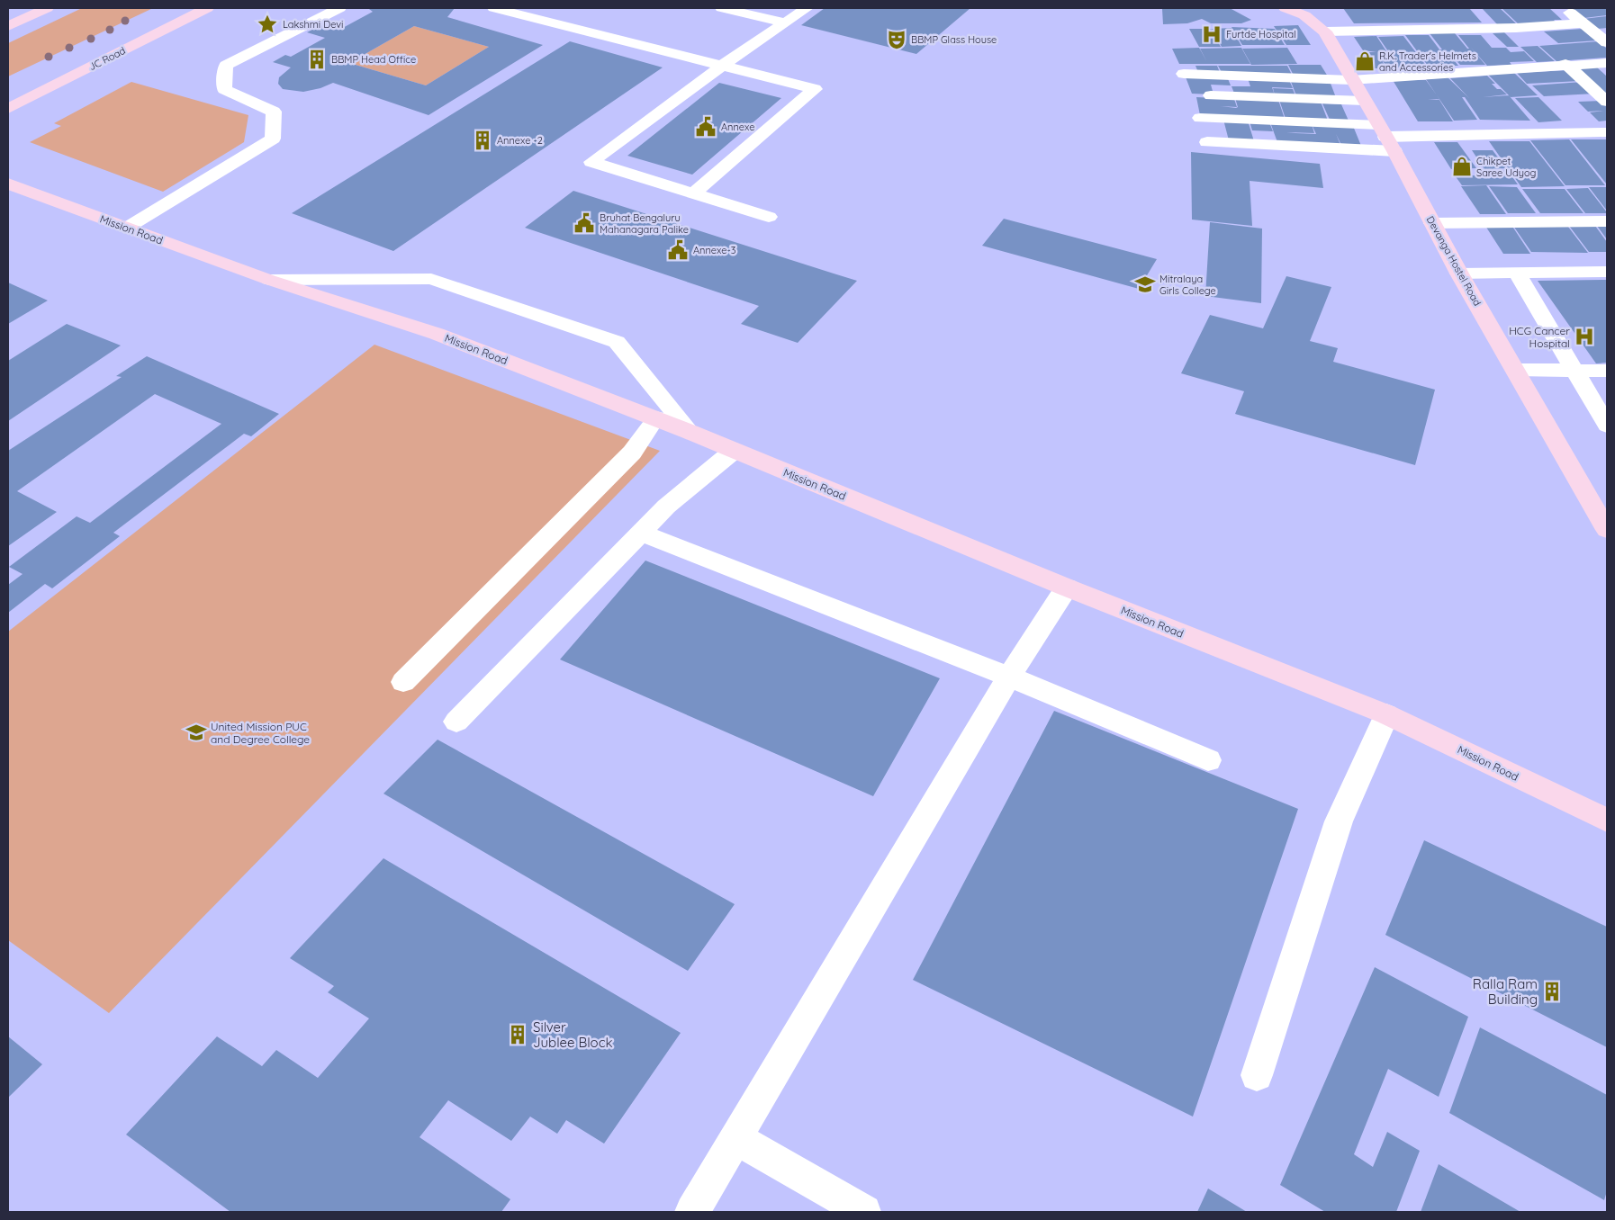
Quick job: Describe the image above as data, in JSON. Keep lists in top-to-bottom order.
{
  "streets": {
    "main road": ["JC Road", "Mission Road", "Devanga Hostel Road"]
  },
  "places": {
    "place": ["Lakshmi Devi"],
    "hospital": ["Furtde Hospital", "HCG Cancer Hospital"],
    "theatre": ["BBMP Glass House"],
    "building": [
      "BBMP Head Office",
      "Annexe -2",
      "Ralla Ram Building",
      "Silver Jublee Block"
    ],
    "shop": ["R.K. Trader's Helmets and Accessories", "Chikpet Saree Udyog"],
    "public building": ["Annexe", "Bruhat Bengaluru Mahanagara Palike", "Annexe-3"],
    "school or university": ["Mitralaya Girls College", "United Mission PUC and Degree College"]
  }
}
